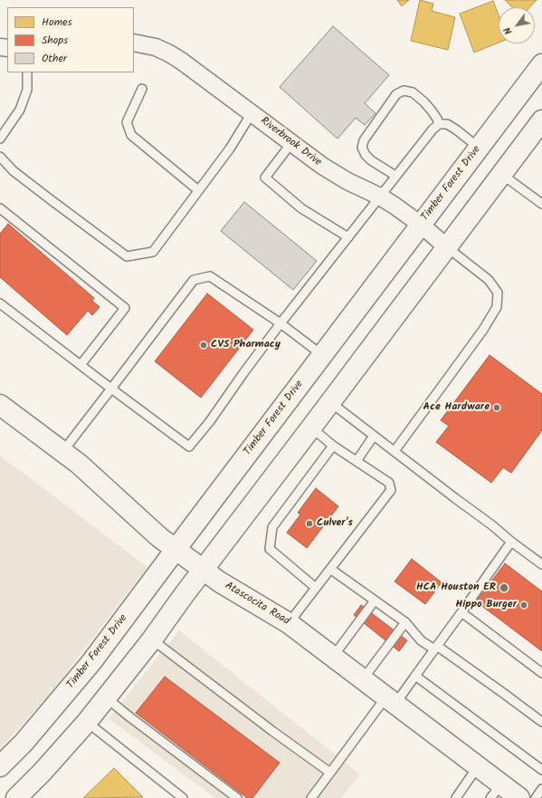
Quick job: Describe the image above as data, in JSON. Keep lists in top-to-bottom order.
{
  "streets": {
    "main road": ["Timber Forest Drive", "Atascocita Road"],
    "street": ["Riverbrook Drive"]
  },
  "crossings": [
    ["Riverbrook Drive", "Timber Forest Drive"],
    ["Timber Forest Drive", "Atascocita Road"]
  ],
  "places": [
    "CVS Pharmacy",
    "Ace Hardware",
    "Culver's",
    "HCA Houston ER",
    "Hippo Burger"
  ],
  "legend": ["Homes", "Shops", "Other"],
  "north": "bottom left"
}
